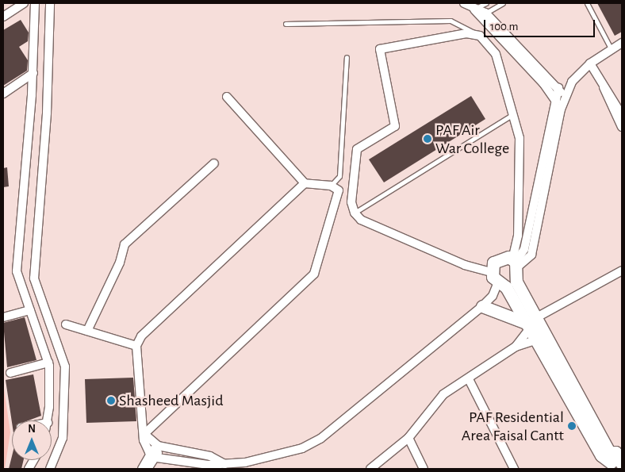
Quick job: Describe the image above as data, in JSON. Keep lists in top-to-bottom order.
{
  "places": ["PAF Air War College", "Shasheed Masjid", "PAF Residential Area Faisal Cantt"],
  "scale_bar": "100 m",
  "north": "top"
}
